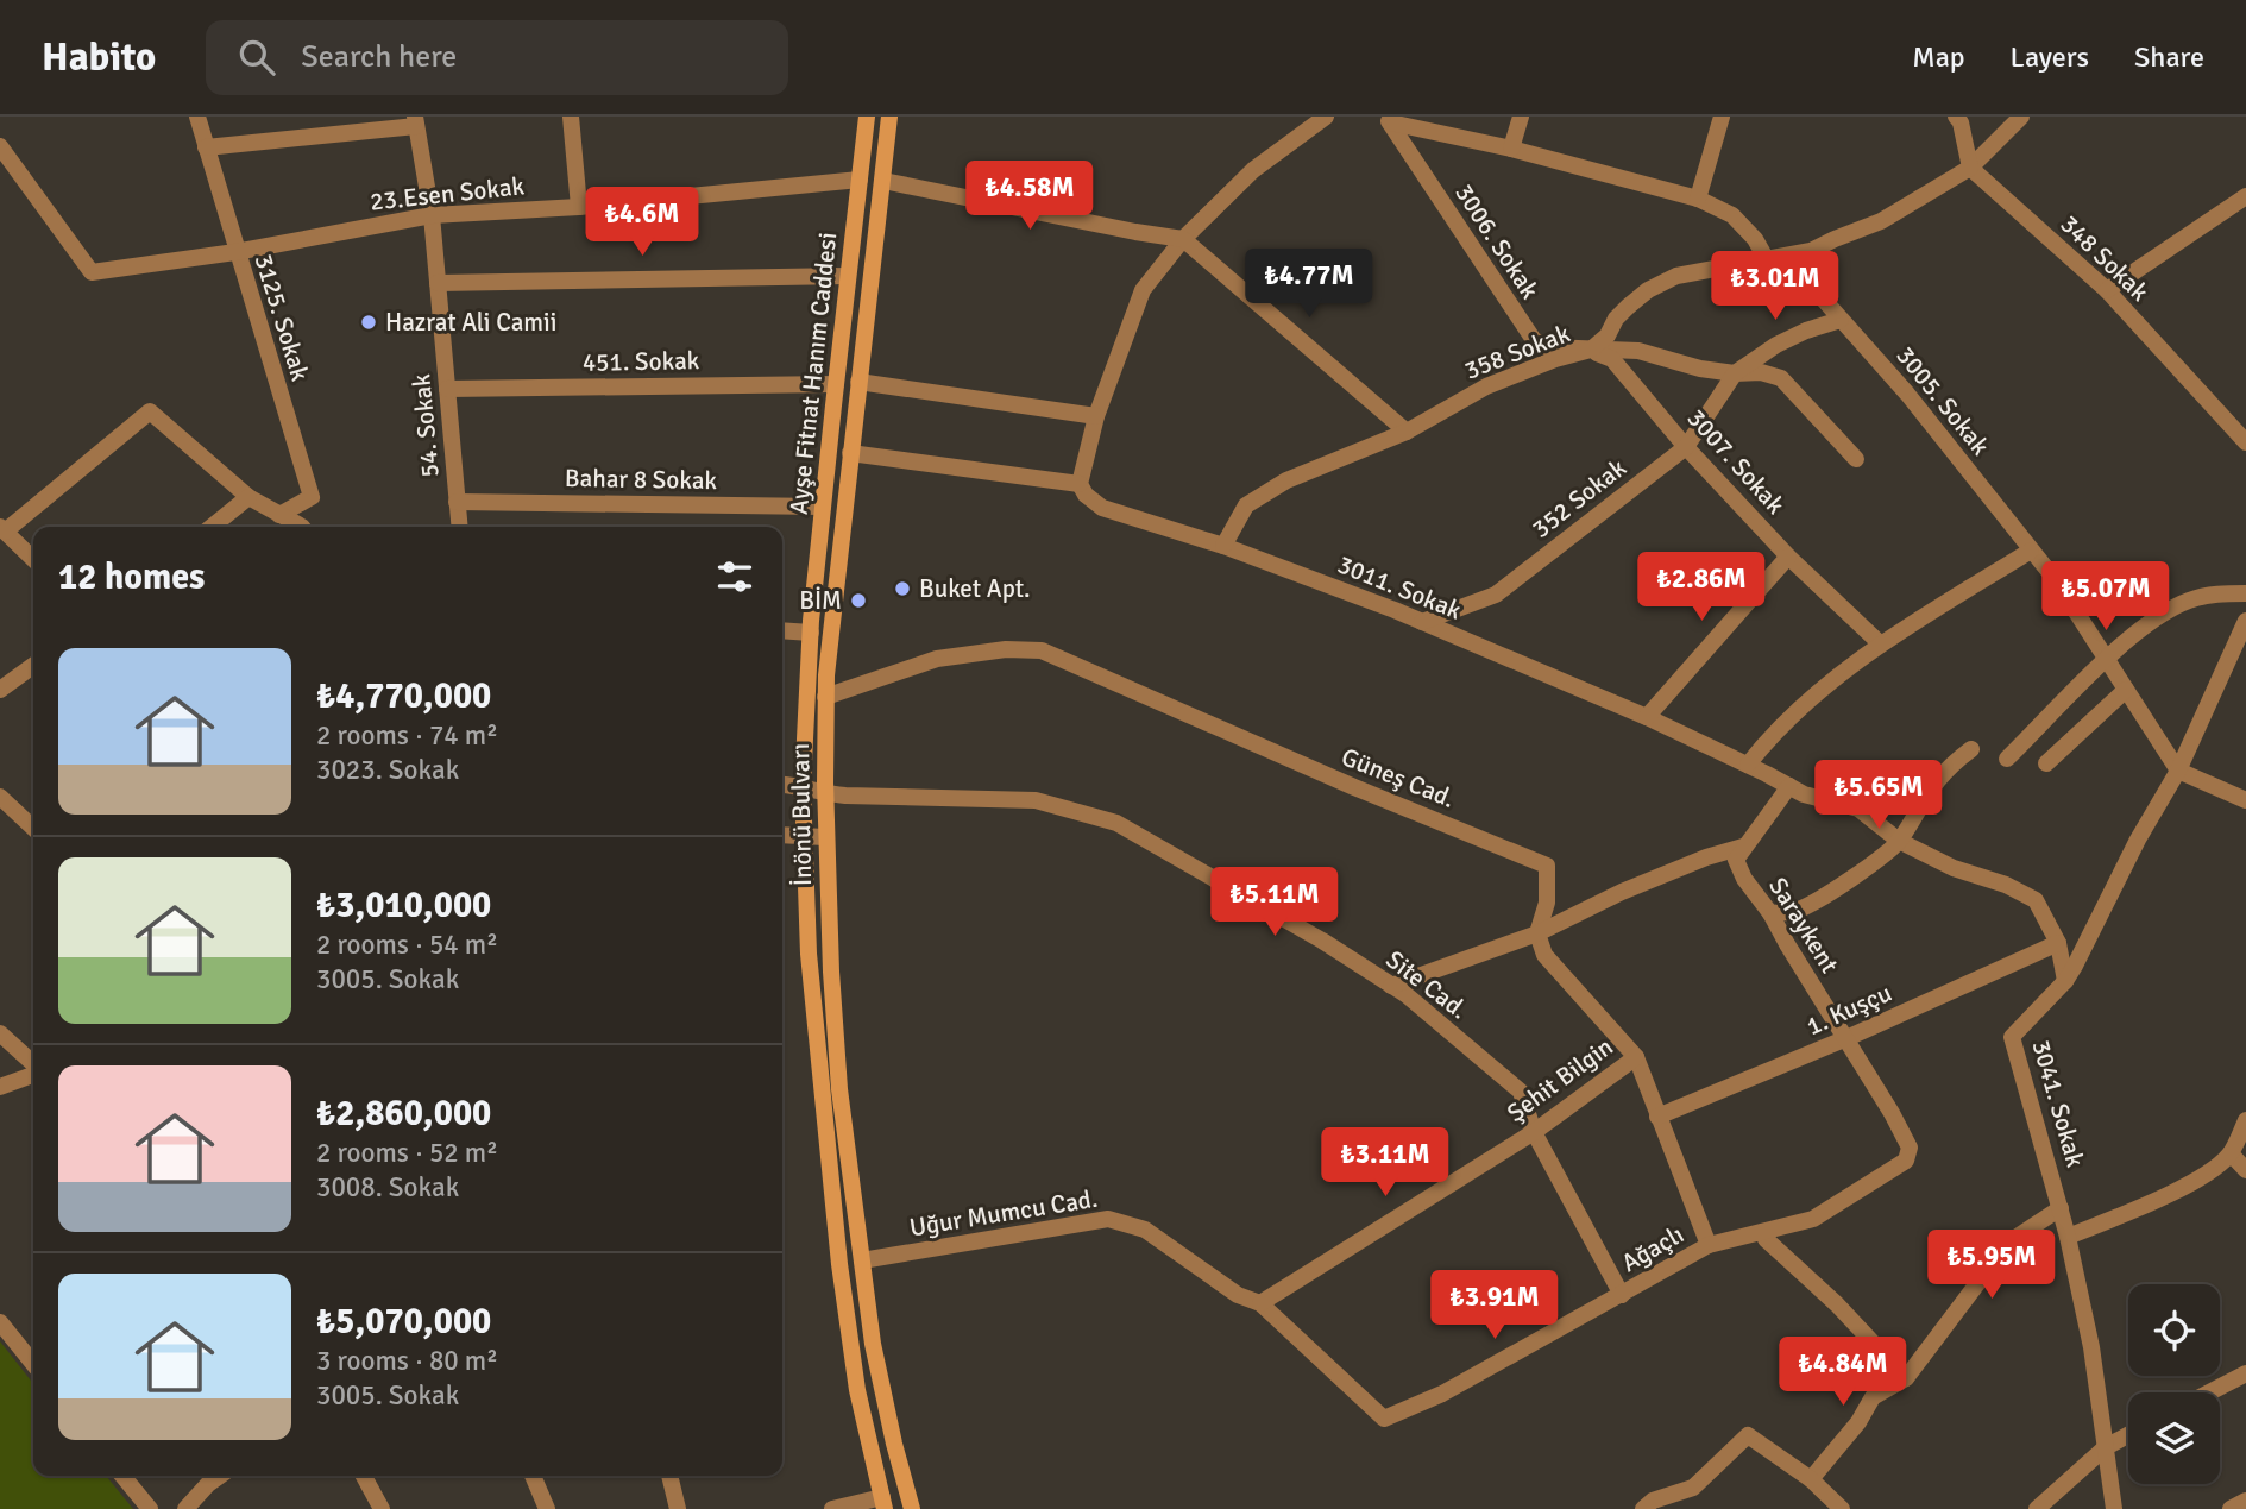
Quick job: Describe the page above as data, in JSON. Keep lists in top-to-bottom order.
{
  "streets": {
    "main road": ["Ayşe Fitnat Hanım Caddesi", "İnönü Bulvarı"],
    "street": [
      "23.Esen Sokak",
      "3006. Sokak",
      "348 Sokak",
      "3125. Sokak",
      "358 Sokak",
      "451. Sokak",
      "3005. Sokak",
      "54. Sokak",
      "3007. Sokak",
      "Bahar 8 Sokak",
      "352 Sokak",
      "3011. Sokak",
      "Güneş Cad.",
      "Saraykent",
      "Site Cad.",
      "1. Kuşçu",
      "Şehit Bilgin",
      "3041. Sokak",
      "Uğur Mumcu Cad.",
      "Ağaçlı"
    ]
  },
  "crossings": [
    ["23.Esen Sokak", "3125. Sokak"],
    ["23.Esen Sokak", "Ayşe Fitnat Hanım Caddesi"],
    ["23.Esen Sokak", "54. Sokak"],
    ["3006. Sokak", "358 Sokak"],
    ["3006. Sokak", "3005. Sokak"],
    ["3006. Sokak", "3007. Sokak"],
    ["3006. Sokak", "352 Sokak"],
    ["348 Sokak", "358 Sokak"],
    ["358 Sokak", "3005. Sokak"],
    ["358 Sokak", "3007. Sokak"],
    ["358 Sokak", "3011. Sokak"],
    ["451. Sokak", "Ayşe Fitnat Hanım Caddesi"],
    ["451. Sokak", "54. Sokak"],
    ["Ayşe Fitnat Hanım Caddesi", "Bahar 8 Sokak"],
    ["Ayşe Fitnat Hanım Caddesi", "İnönü Bulvarı"],
    ["Ayşe Fitnat Hanım Caddesi", "Site Cad."],
    ["3005. Sokak", "3041. Sokak"],
    ["54. Sokak", "Bahar 8 Sokak"],
    ["3007. Sokak", "352 Sokak"],
    ["352 Sokak", "3011. Sokak"],
    ["3011. Sokak", "1. Kuşçu"],
    ["3011. Sokak", "3041. Sokak"],
    ["Güneş Cad.", "İnönü Bulvarı"],
    ["İnönü Bulvarı", "Site Cad."],
    ["İnönü Bulvarı", "Uğur Mumcu Cad."],
    ["Saraykent", "1. Kuşçu"],
    ["Saraykent", "Ağaçlı"],
    ["Site Cad.", "Şehit Bilgin"],
    ["Site Cad.", "Ağaçlı"],
    ["Şehit Bilgin", "Uğur Mumcu Cad."],
    ["Uğur Mumcu Cad.", "Ağaçlı"]
  ],
  "places": ["Hazrat Ali Camii", "Buket Apt.", "BİM"],
  "page": {
    "header": "Habito",
    "search": "Search here",
    "nav": ["Map", "Layers", "Share"],
    "price": [
      "₺4.58M",
      "₺4.6M",
      "₺4.77M",
      "₺3.01M",
      "₺2.86M",
      "₺5.07M",
      "₺5.65M",
      "₺5.11M",
      "₺3.11M",
      "₺5.95M",
      "₺3.91M",
      "₺4.84M"
    ],
    "heading": "12 homes",
    "list": [
      {
        "name": "₺4,770,000",
        "note": "2 rooms · 74 m² · 3023. Sokak"
      },
      {
        "name": "₺3,010,000",
        "note": "2 rooms · 54 m² · 3005. Sokak"
      },
      {
        "name": "₺2,860,000",
        "note": "2 rooms · 52 m² · 3008. Sokak"
      },
      {
        "name": "₺5,070,000",
        "note": "3 rooms · 80 m² · 3005. Sokak"
      }
    ]
  }
}
